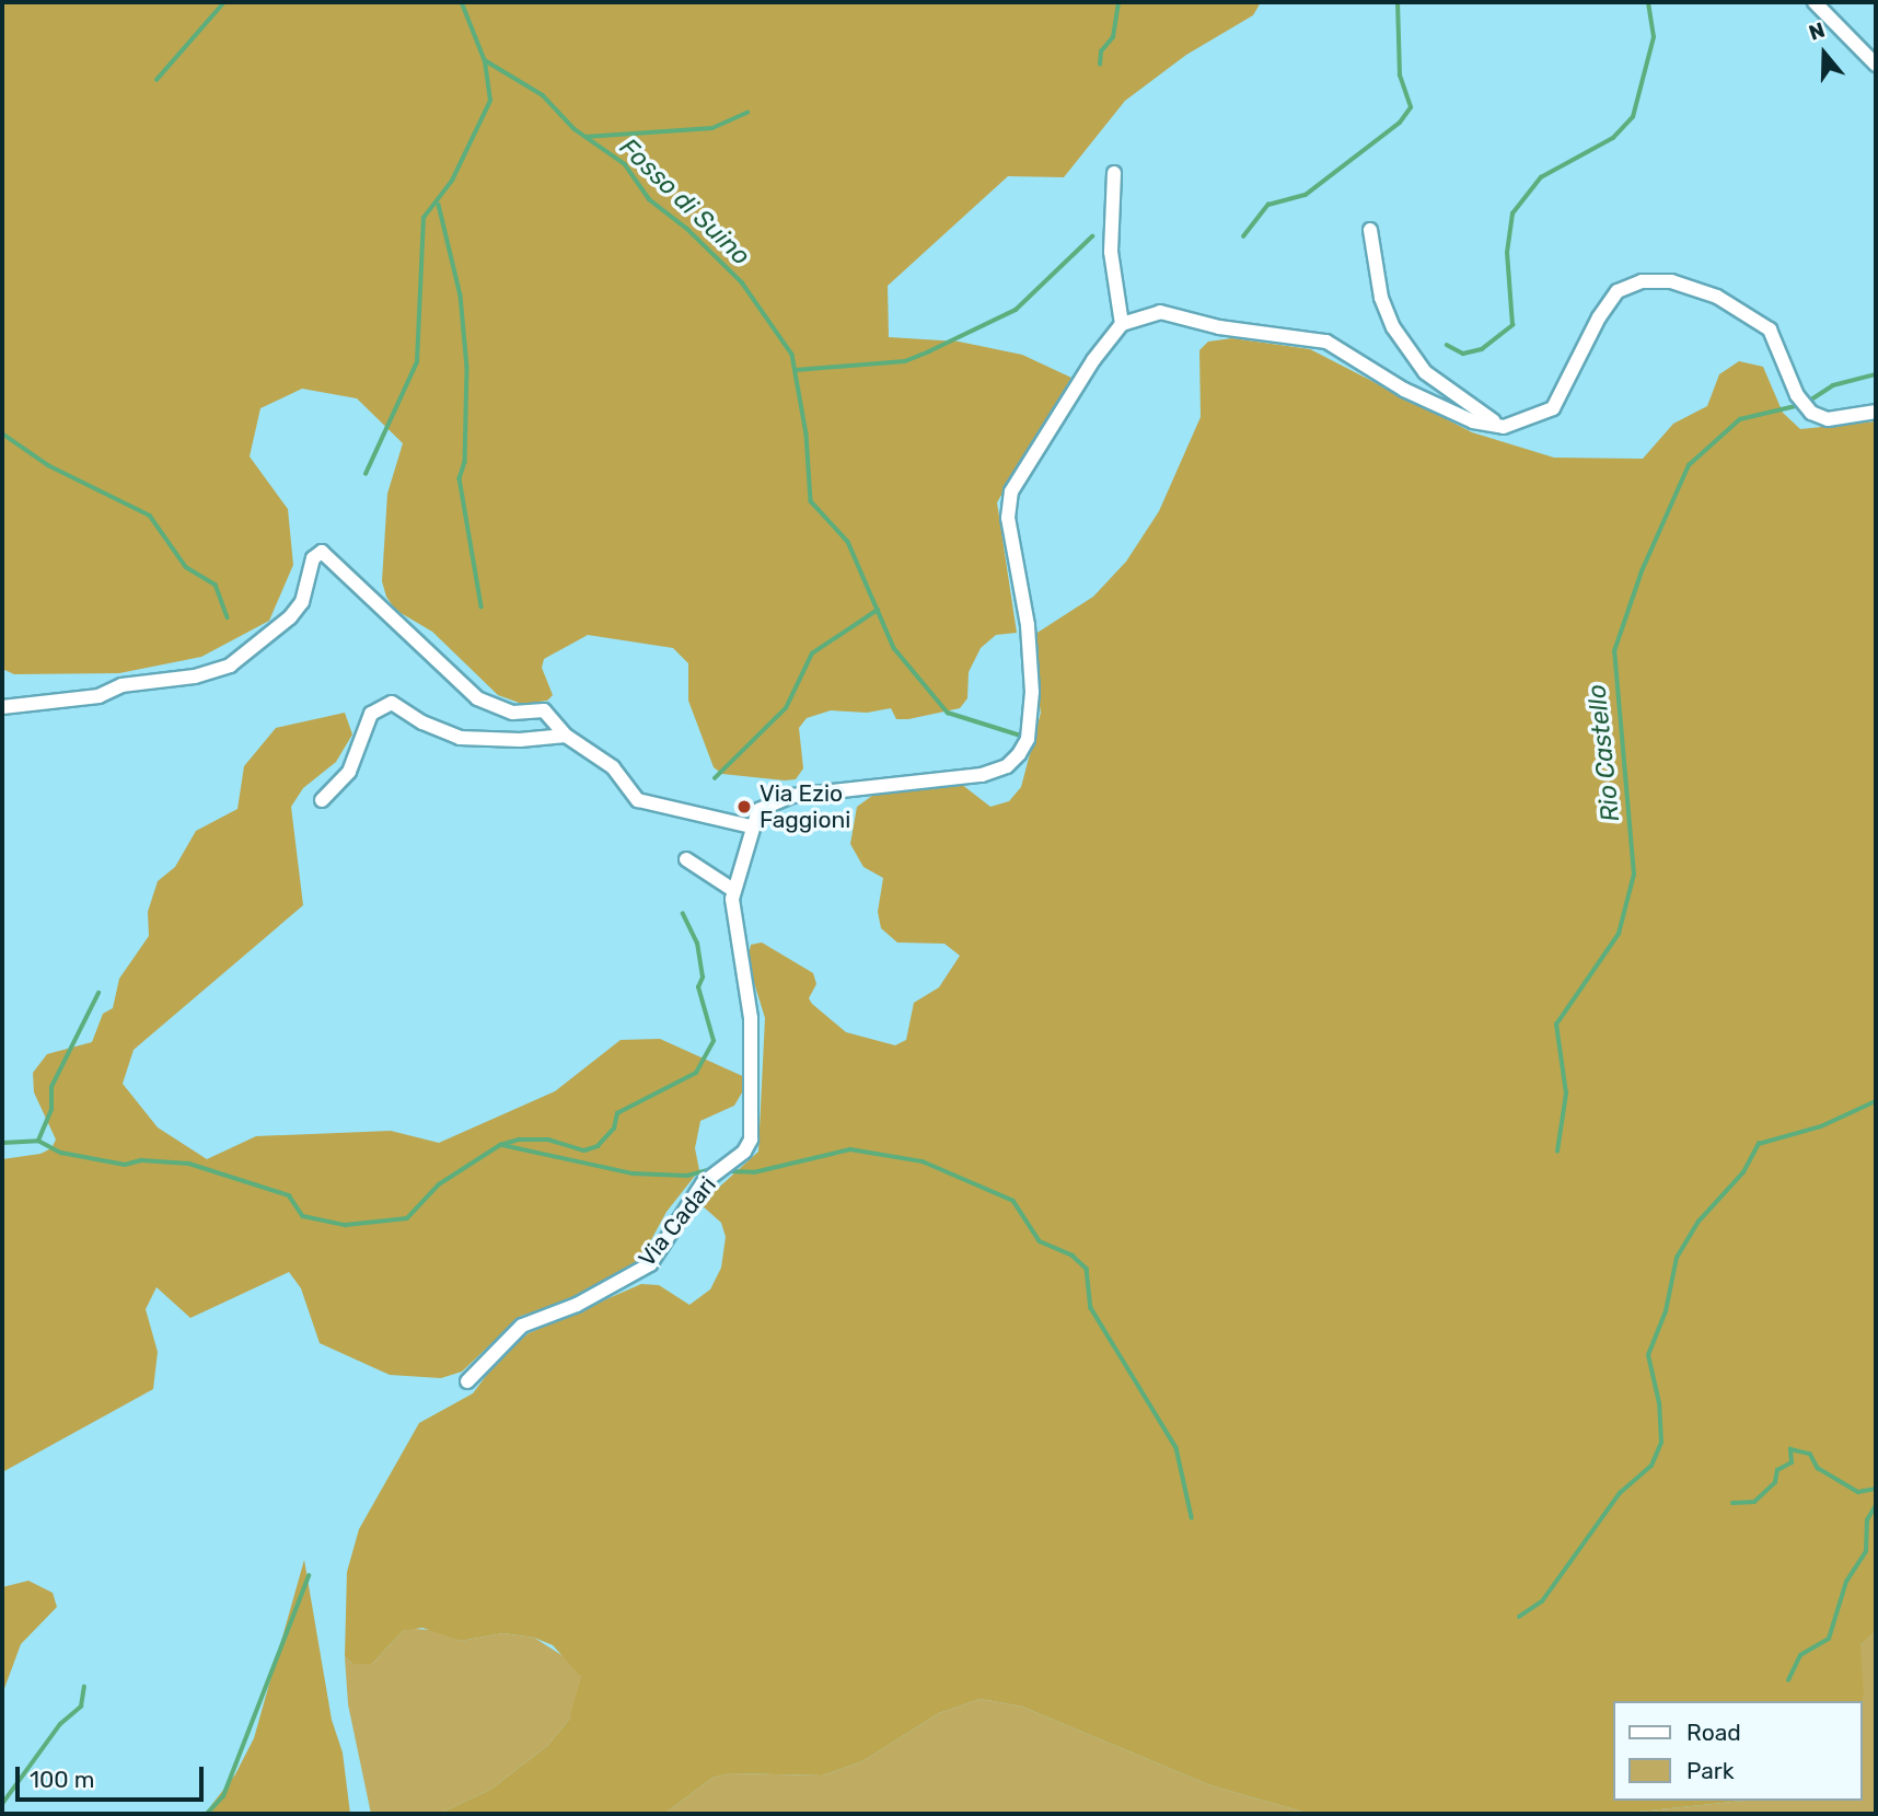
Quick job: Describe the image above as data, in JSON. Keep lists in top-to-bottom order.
{
  "streets": {
    "street": ["Via Cadari"]
  },
  "water": ["Fosso di Suino", "Rio Castello"],
  "places": ["Via Ezio Faggioni"],
  "legend": ["Road", "Park"],
  "scale_bar": "100 m",
  "north": "top"
}
